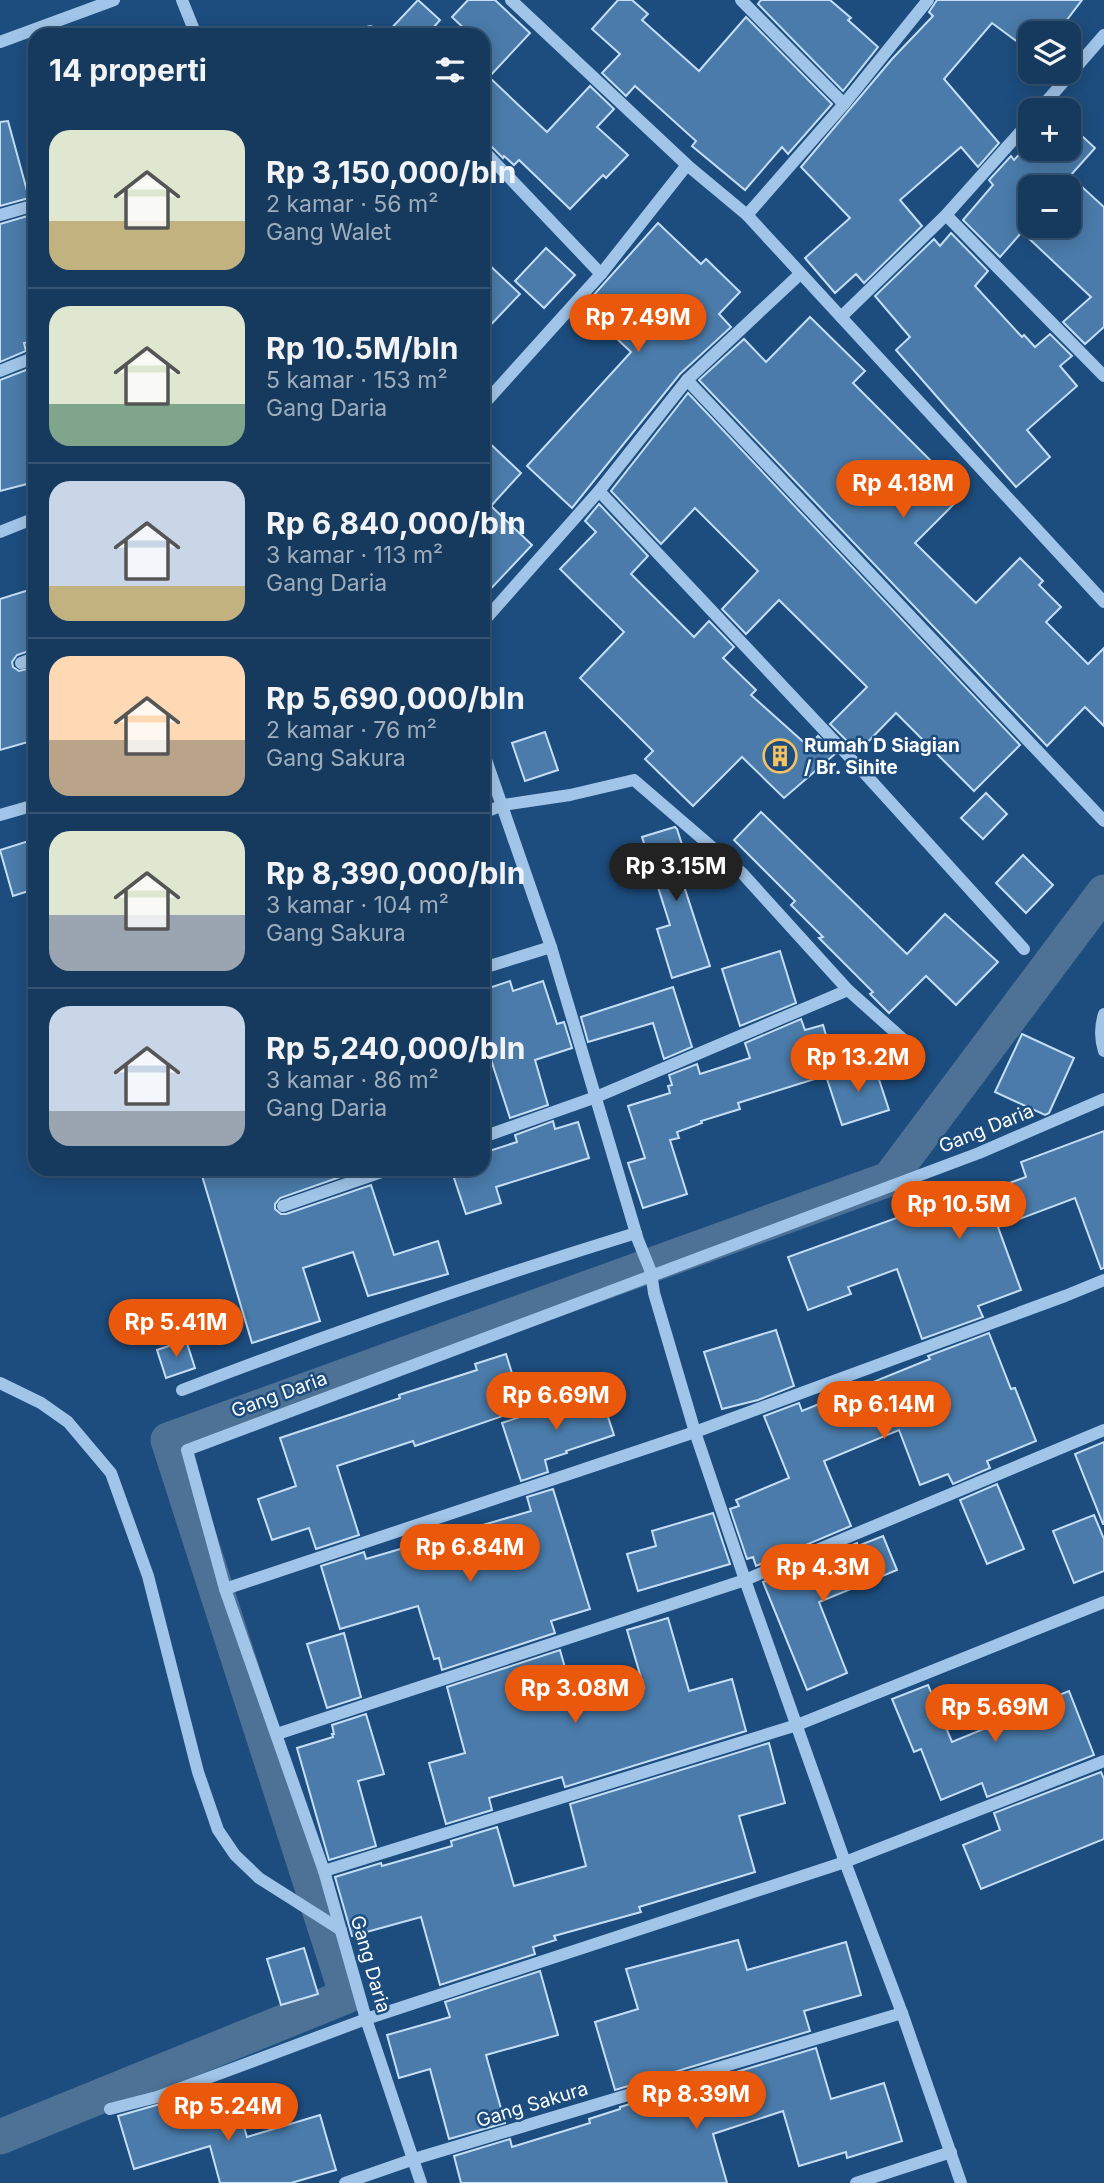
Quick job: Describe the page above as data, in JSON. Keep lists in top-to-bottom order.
{
  "streets": {
    "street": ["Gang Daria", "Gang Sakura"]
  },
  "crossings": [
    ["Gang Daria", "Gang Sakura"]
  ],
  "places": {
    "building": ["Rumah D Siagian / Br. Sihite"]
  },
  "page": {
    "map_buttons": ["+", "−"],
    "heading": "14 properti",
    "list": [
      {
        "name": "Rp 3,150,000/bln",
        "note": "2 kamar · 56 m² · Gang Walet"
      },
      {
        "name": "Rp 10.5M/bln",
        "note": "5 kamar · 153 m² · Gang Daria"
      },
      {
        "name": "Rp 6,840,000/bln",
        "note": "3 kamar · 113 m² · Gang Daria"
      },
      {
        "name": "Rp 5,690,000/bln",
        "note": "2 kamar · 76 m² · Gang Sakura"
      },
      {
        "name": "Rp 8,390,000/bln",
        "note": "3 kamar · 104 m² · Gang Sakura"
      },
      {
        "name": "Rp 5,240,000/bln",
        "note": "3 kamar · 86 m² · Gang Daria"
      }
    ],
    "price": [
      "Rp 7.49M",
      "Rp 4.18M",
      "Rp 3.15M",
      "Rp 13.2M",
      "Rp 10.5M",
      "Rp 5.41M",
      "Rp 6.69M",
      "Rp 6.14M",
      "Rp 6.84M",
      "Rp 4.3M",
      "Rp 3.08M",
      "Rp 5.69M",
      "Rp 8.39M",
      "Rp 5.24M"
    ]
  }
}
